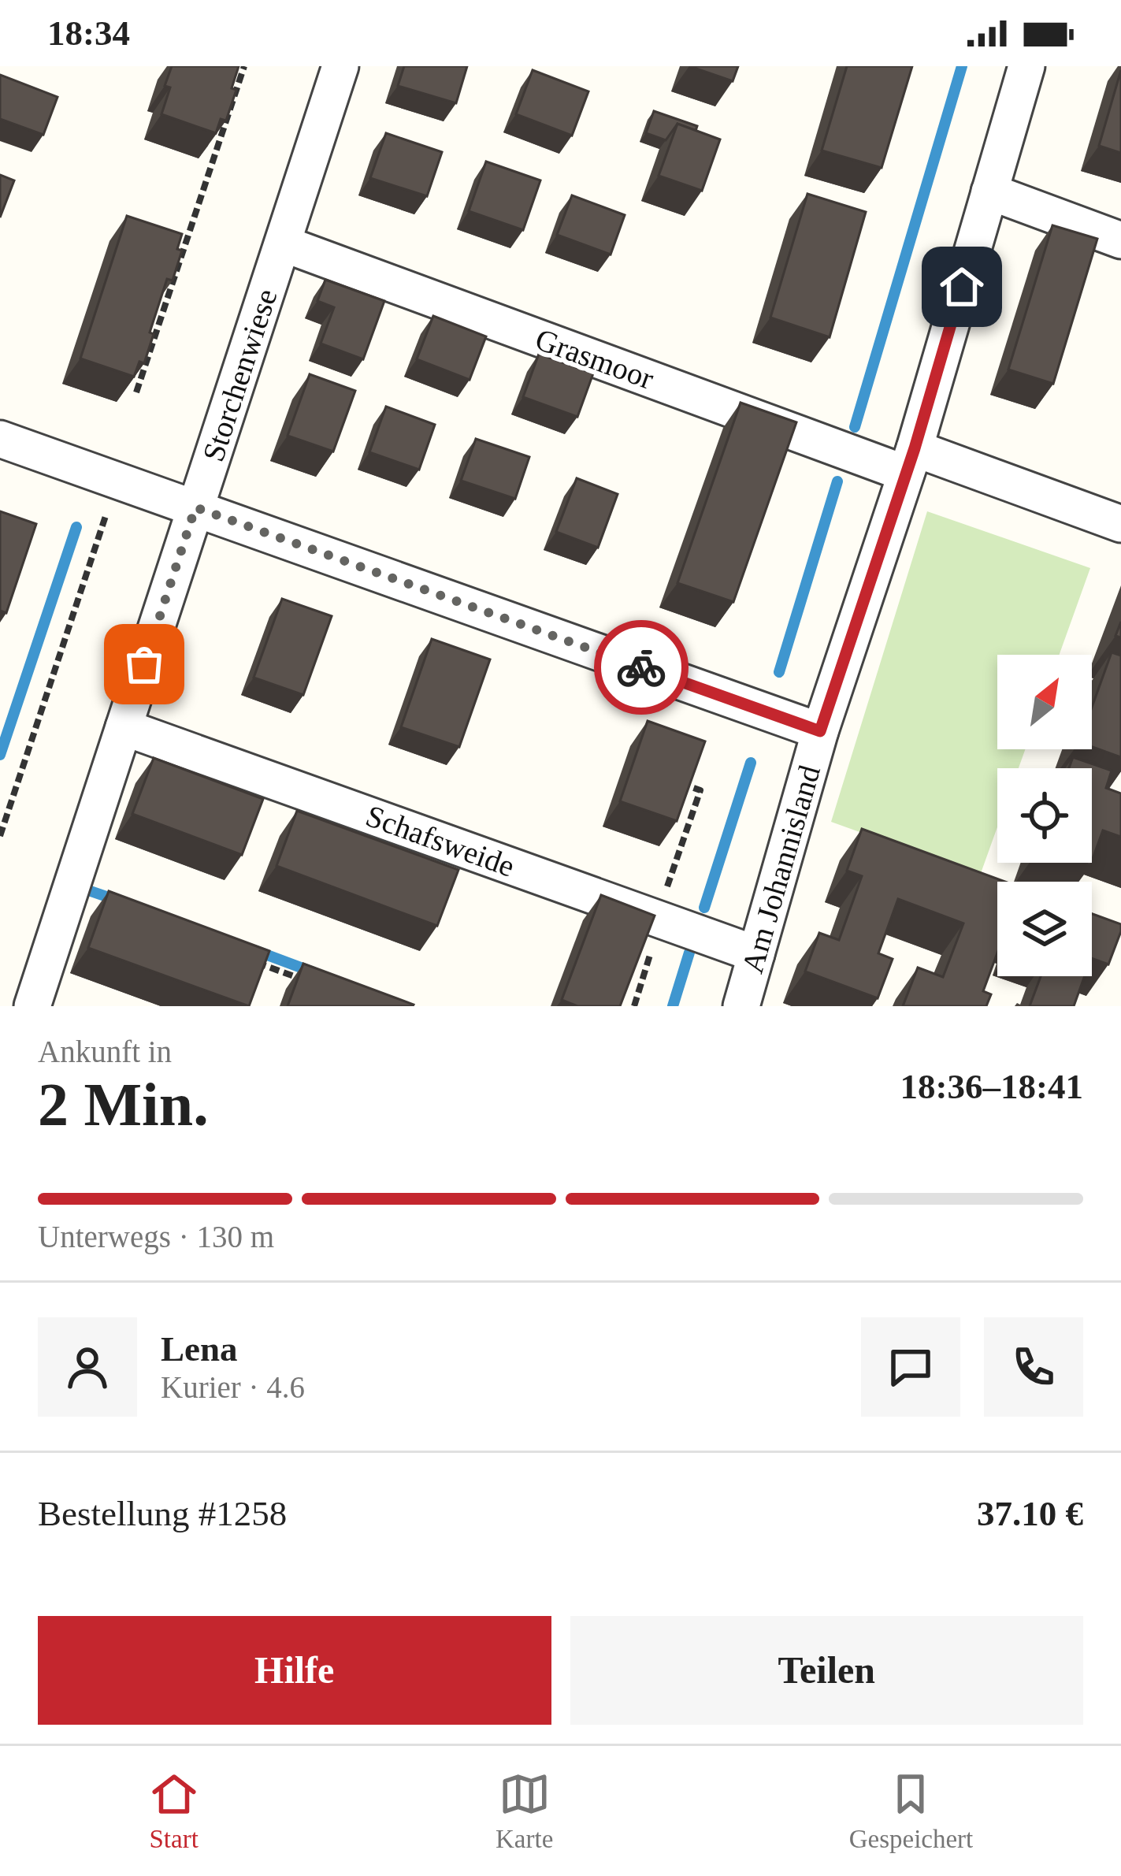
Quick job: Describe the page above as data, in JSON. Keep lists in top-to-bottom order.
{
  "streets": {
    "street": [
      "Grasmoor",
      "Storchenwiese",
      "Schafsweide",
      "Am Johannisland"
    ]
  },
  "crossings": [
    ["Grasmoor", "Storchenwiese"],
    ["Grasmoor", "Am Johannisland"],
    ["Storchenwiese", "Schafsweide"],
    ["Schafsweide", "Am Johannisland"]
  ],
  "north": "top right",
  "page": {
    "status": "18:34",
    "heading": ["2 Min.", "Ankunft in", "18:36–18:41"],
    "panel": [
      "Lena",
      "Kurier · 4.6",
      "Bestellung #1258",
      "37.10 €"
    ],
    "bar": "Unterwegs · 130 m",
    "buttons": ["Hilfe", "Teilen"],
    "tabs": ["Start", "Karte", "Gespeichert"]
  }
}
